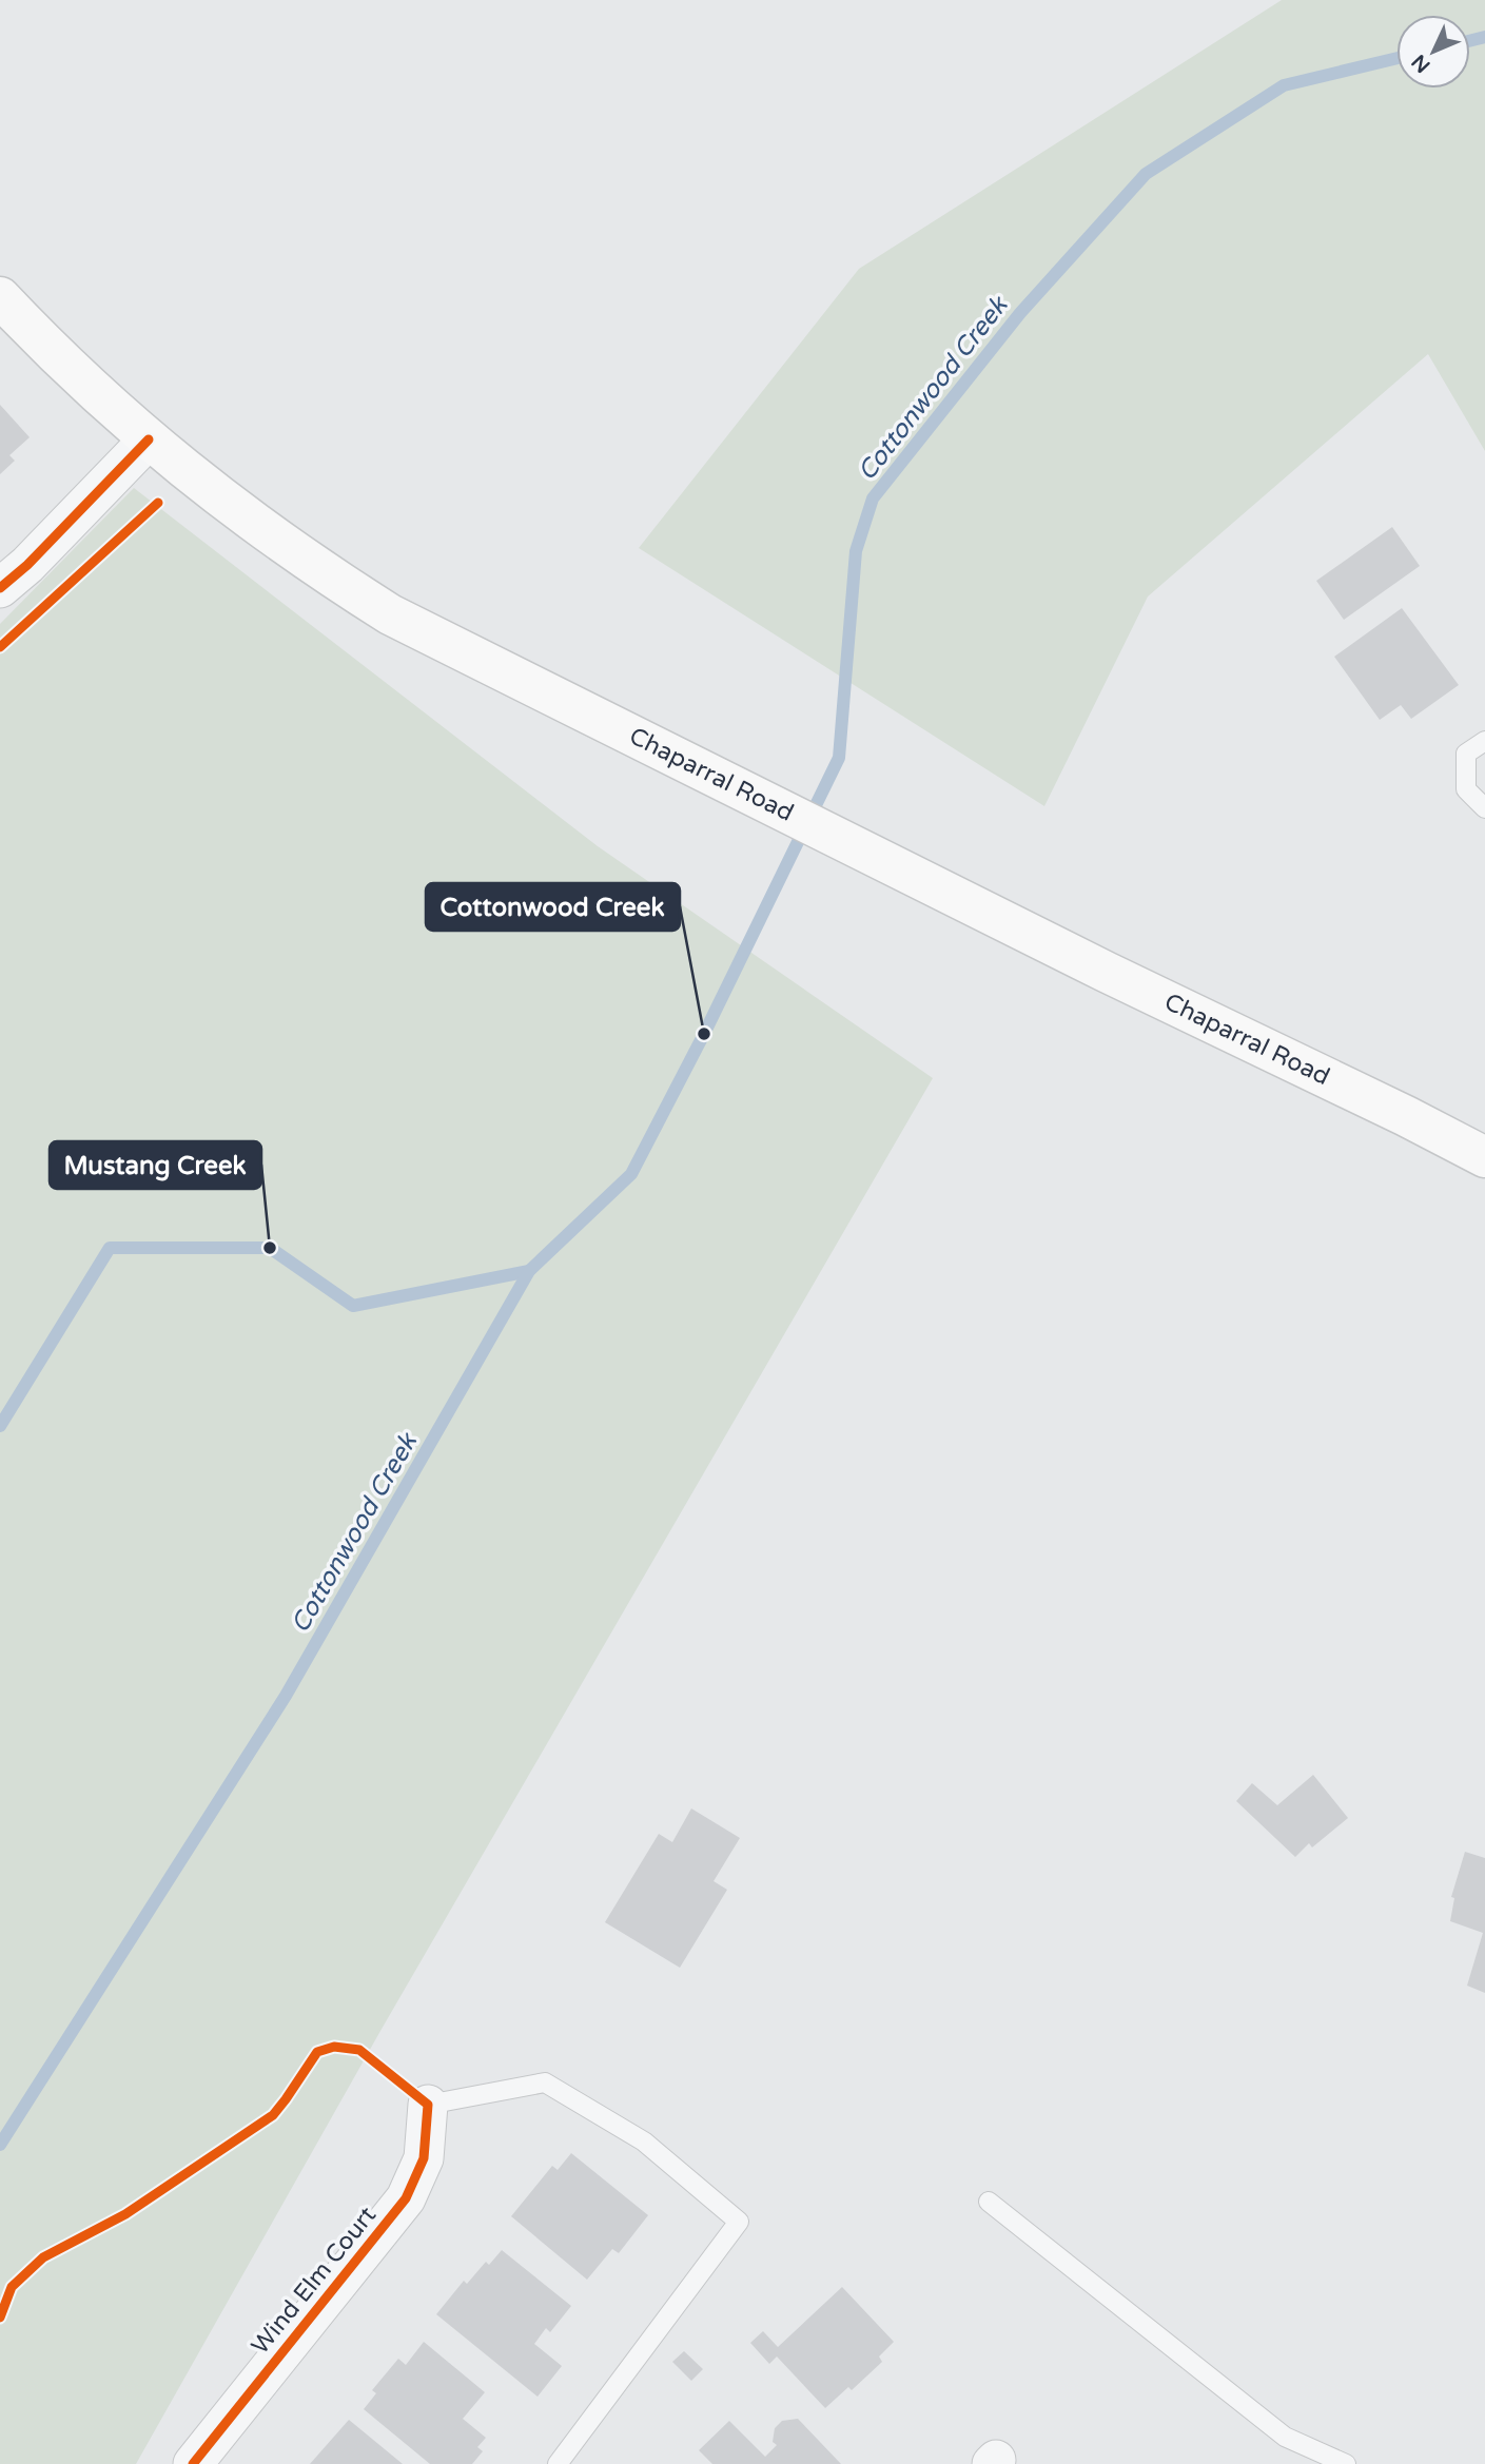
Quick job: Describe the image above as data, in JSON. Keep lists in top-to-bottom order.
{
  "streets": {
    "main road": ["Chaparral Road"],
    "street": ["Wind Elm Court"]
  },
  "water": ["Cottonwood Creek"],
  "places": ["Cottonwood Creek", "Mustang Creek"],
  "north": "bottom left"
}
